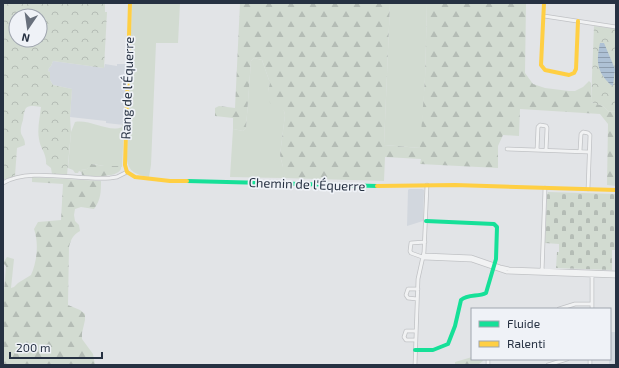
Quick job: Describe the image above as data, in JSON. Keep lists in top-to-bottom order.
{
  "streets": {
    "street": ["Rang de l'Équerre", "Chemin de l'Équerre"]
  },
  "crossings": [
    ["Rang de l'Équerre", "Chemin de l'Équerre"]
  ],
  "legend": ["Fluide", "Ralenti"],
  "scale_bar": "200 m",
  "north": "bottom"
}
